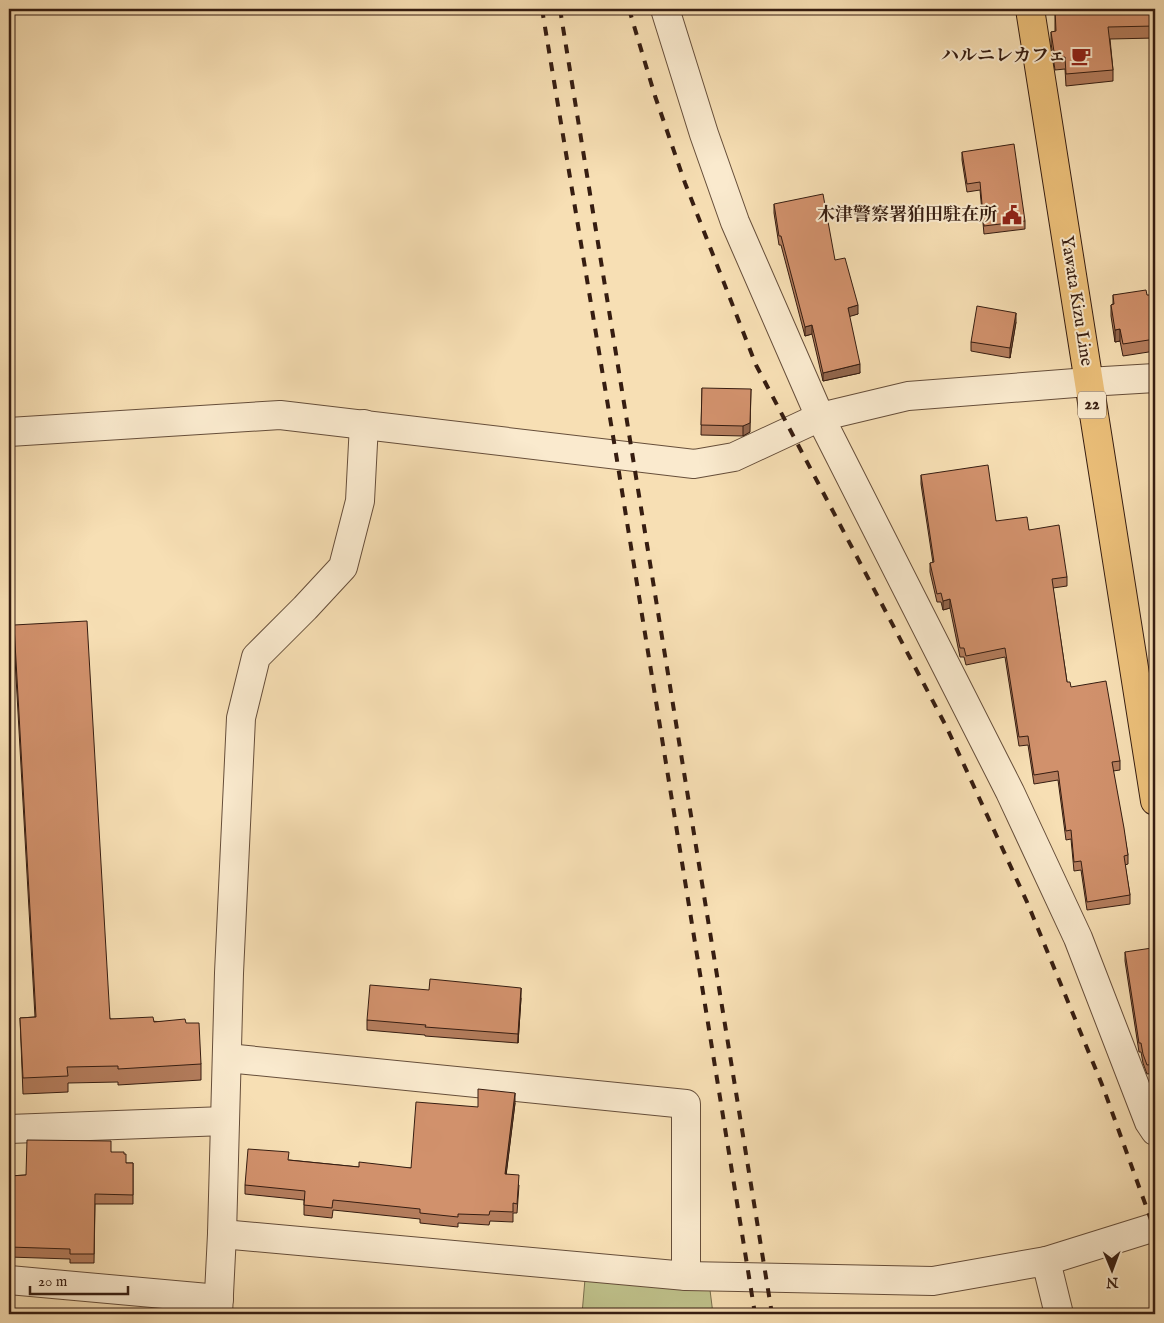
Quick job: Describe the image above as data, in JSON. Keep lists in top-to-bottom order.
{
  "streets": {
    "main road": ["Yawata Kizu Line", "22"]
  },
  "places": {
    "cafe": ["ハルニレカフェ"],
    "public building": ["木津警察署狛田駐在所"]
  },
  "scale_bar": "20 m",
  "north": "bottom"
}
